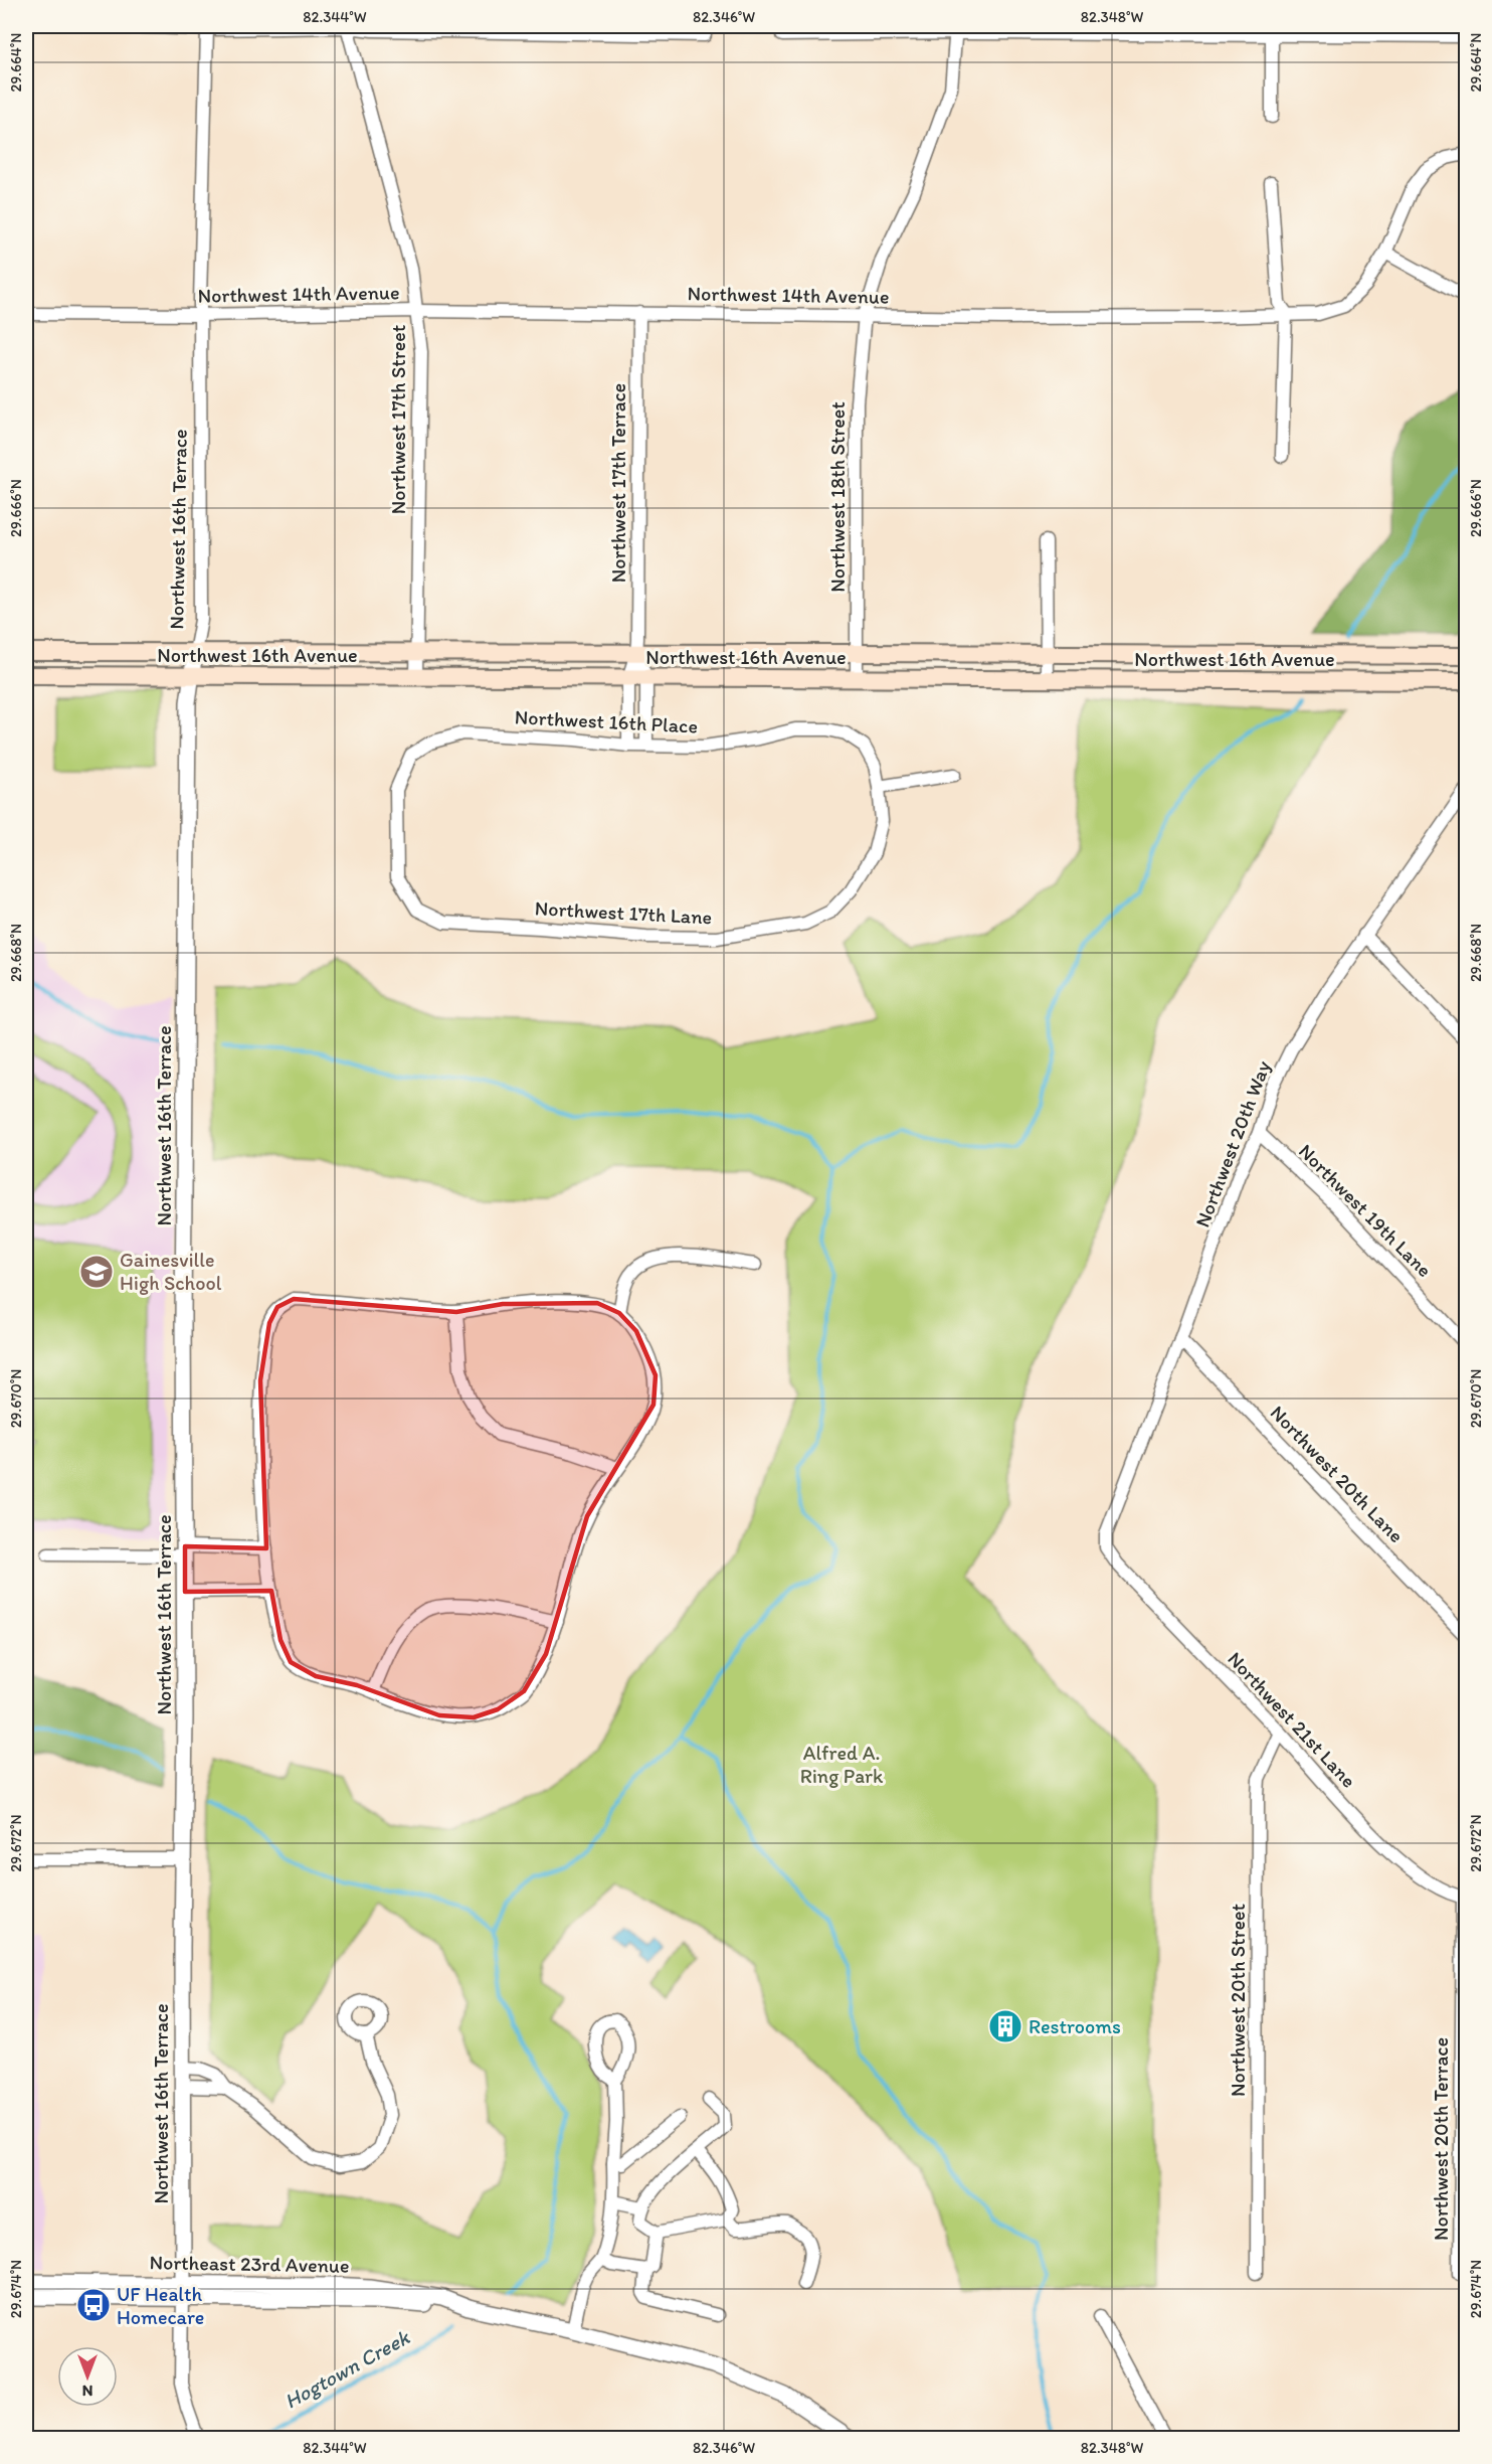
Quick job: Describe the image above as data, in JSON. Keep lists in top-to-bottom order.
{
  "streets": {
    "main road": ["Northwest 16th Avenue"],
    "street": [
      "Northwest 14th Avenue",
      "Northwest 17th Street",
      "Northwest 17th Terrace",
      "Northwest 18th Street",
      "Northwest 16th Terrace",
      "Northwest 16th Place",
      "Northwest 17th Lane",
      "Northwest 20th Way",
      "Northwest 19th Lane",
      "Northwest 20th Lane",
      "Northwest 21st Lane",
      "Northwest 20th Street",
      "Northwest 20th Terrace",
      "Northeast 23rd Avenue"
    ]
  },
  "crossings": [
    ["Northwest 14th Avenue", "Northwest 17th Street"],
    ["Northwest 14th Avenue", "Northwest 17th Terrace"],
    ["Northwest 14th Avenue", "Northwest 18th Street"],
    ["Northwest 14th Avenue", "Northwest 16th Terrace"],
    ["Northwest 17th Street", "Northwest 16th Avenue"],
    ["Northwest 17th Terrace", "Northwest 16th Avenue"],
    ["Northwest 18th Street", "Northwest 16th Avenue"],
    ["Northwest 16th Terrace", "Northwest 16th Avenue"],
    ["Northwest 16th Terrace", "Northeast 23rd Avenue"],
    ["Northwest 16th Place", "Northwest 17th Lane"],
    ["Northwest 20th Way", "Northwest 19th Lane"],
    ["Northwest 20th Way", "Northwest 20th Lane"],
    ["Northwest 20th Way", "Northwest 21st Lane"],
    ["Northwest 21st Lane", "Northwest 20th Street"],
    ["Northwest 21st Lane", "Northwest 20th Terrace"]
  ],
  "water": ["Hogtown Creek"],
  "parks": ["Alfred A. Ring Park"],
  "places": {
    "school or university": ["Gainesville High School"],
    "building": ["Restrooms"],
    "bus stop": ["UF Health Homecare"]
  },
  "north": "bottom",
  "coordinates": [
    "82.344°W",
    "82.346°W",
    "82.348°W",
    "29.664°N",
    "29.666°N",
    "29.668°N",
    "29.670°N",
    "29.672°N",
    "29.674°N"
  ]
}
